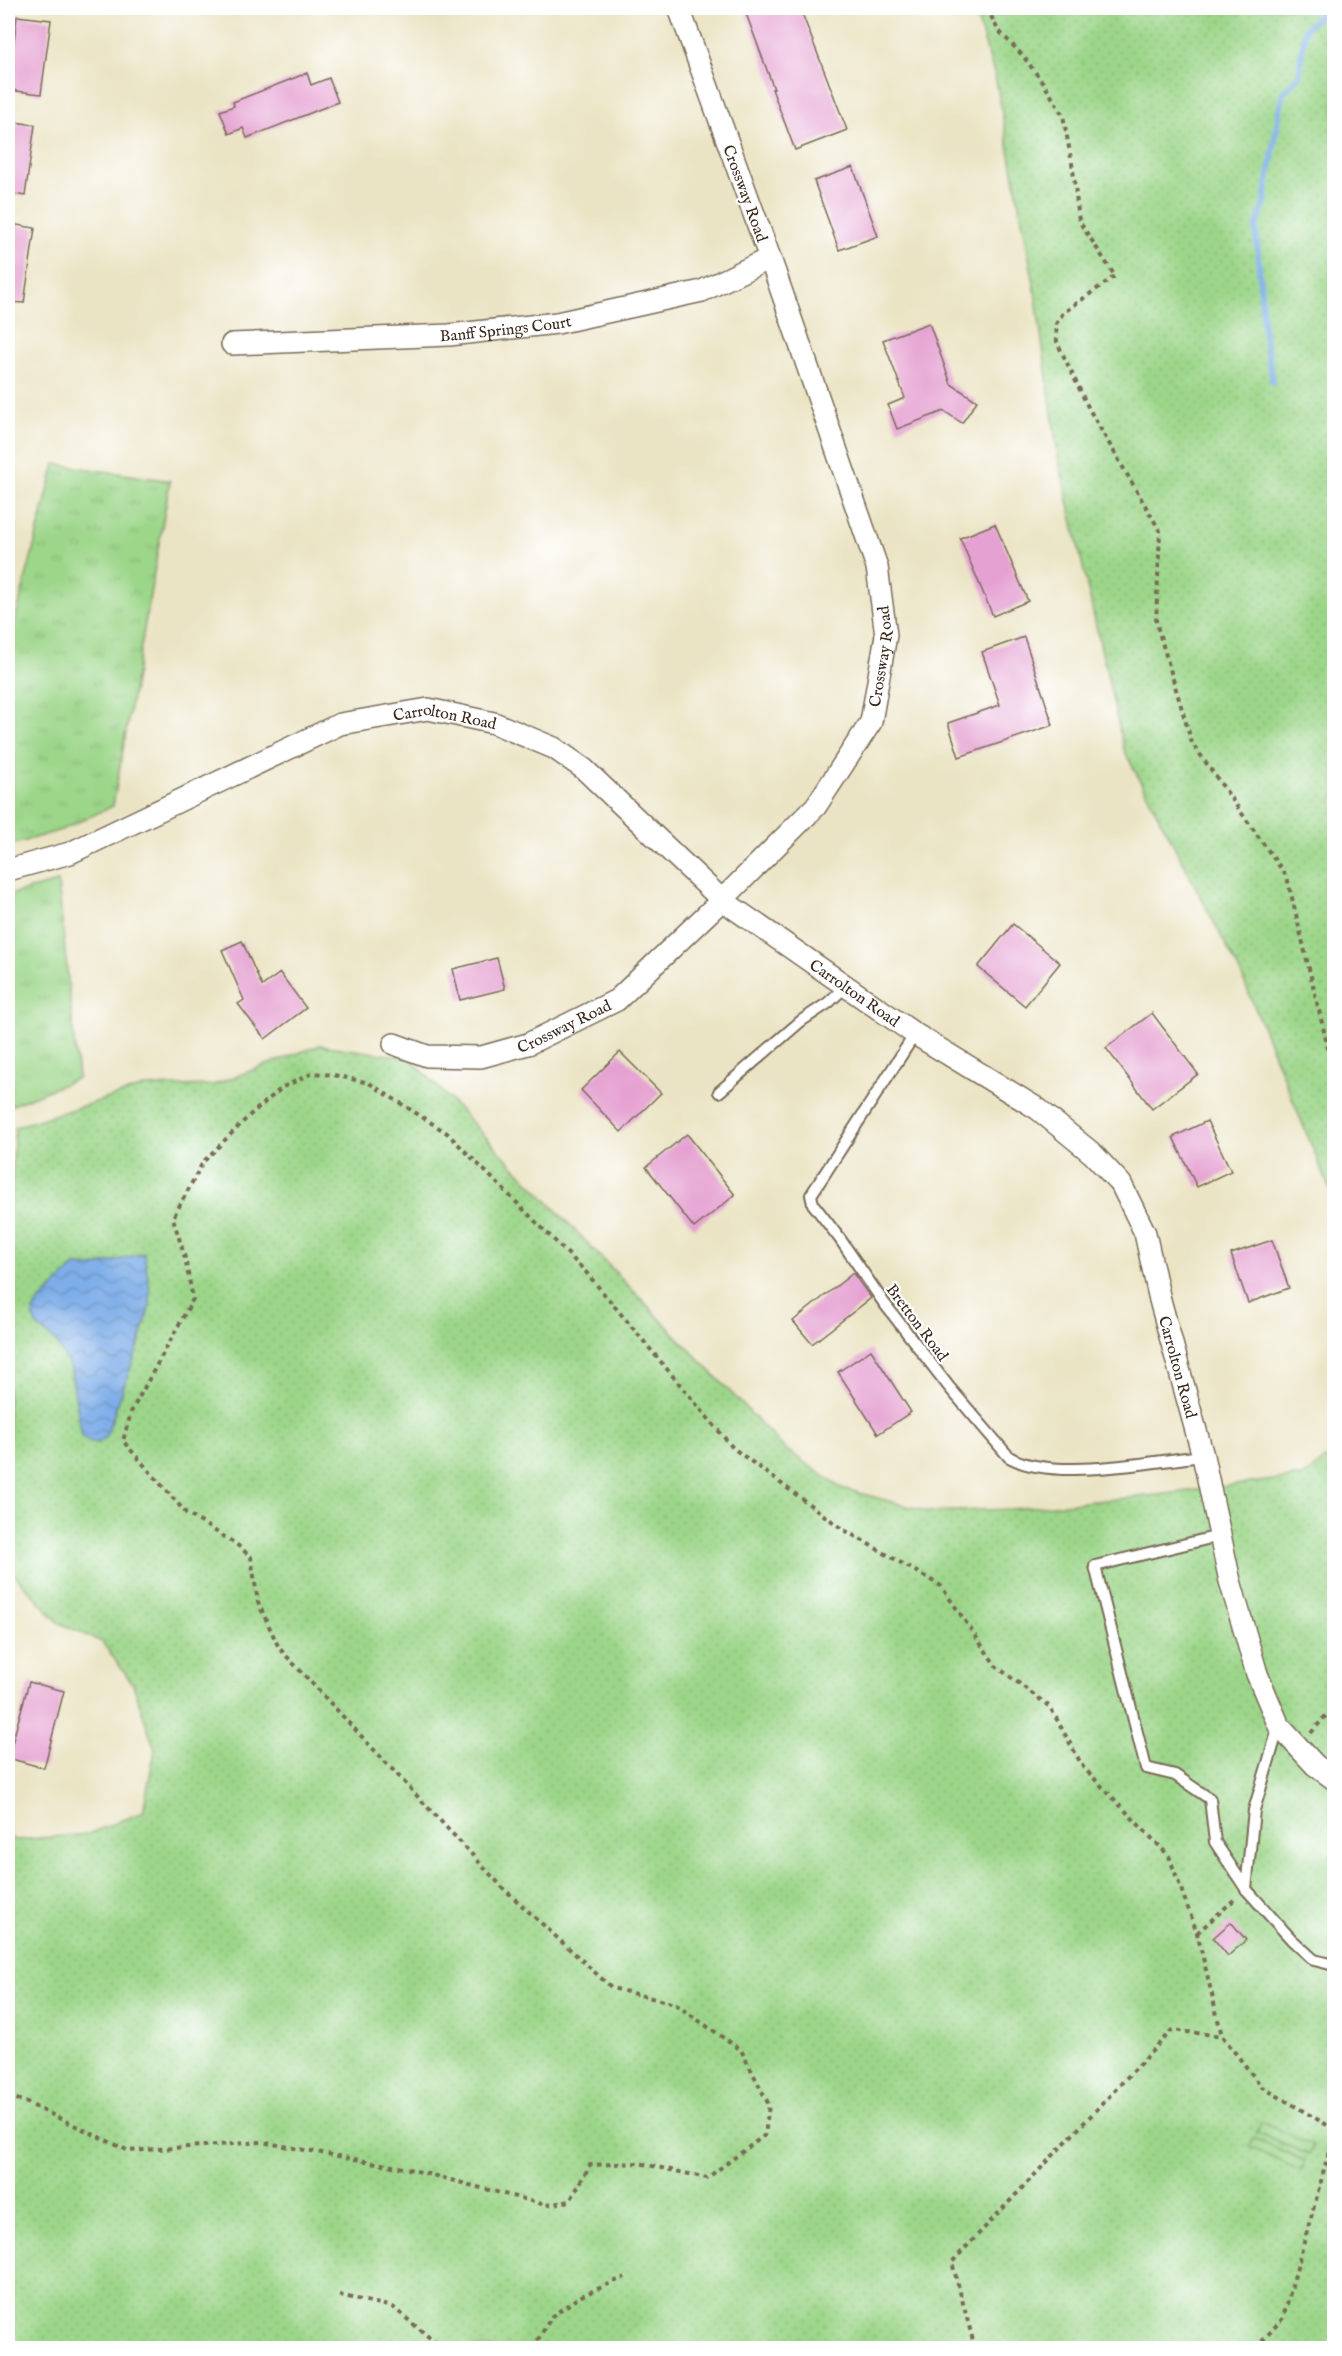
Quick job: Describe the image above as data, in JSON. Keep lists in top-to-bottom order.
{
  "streets": {
    "street": ["Crossway Road", "Banff Springs Court", "Carrolton Road"],
    "lane": ["Bretton Road"]
  },
  "crossings": [
    ["Crossway Road", "Banff Springs Court"],
    ["Crossway Road", "Carrolton Road"],
    ["Carrolton Road", "Bretton Road"]
  ]
}
